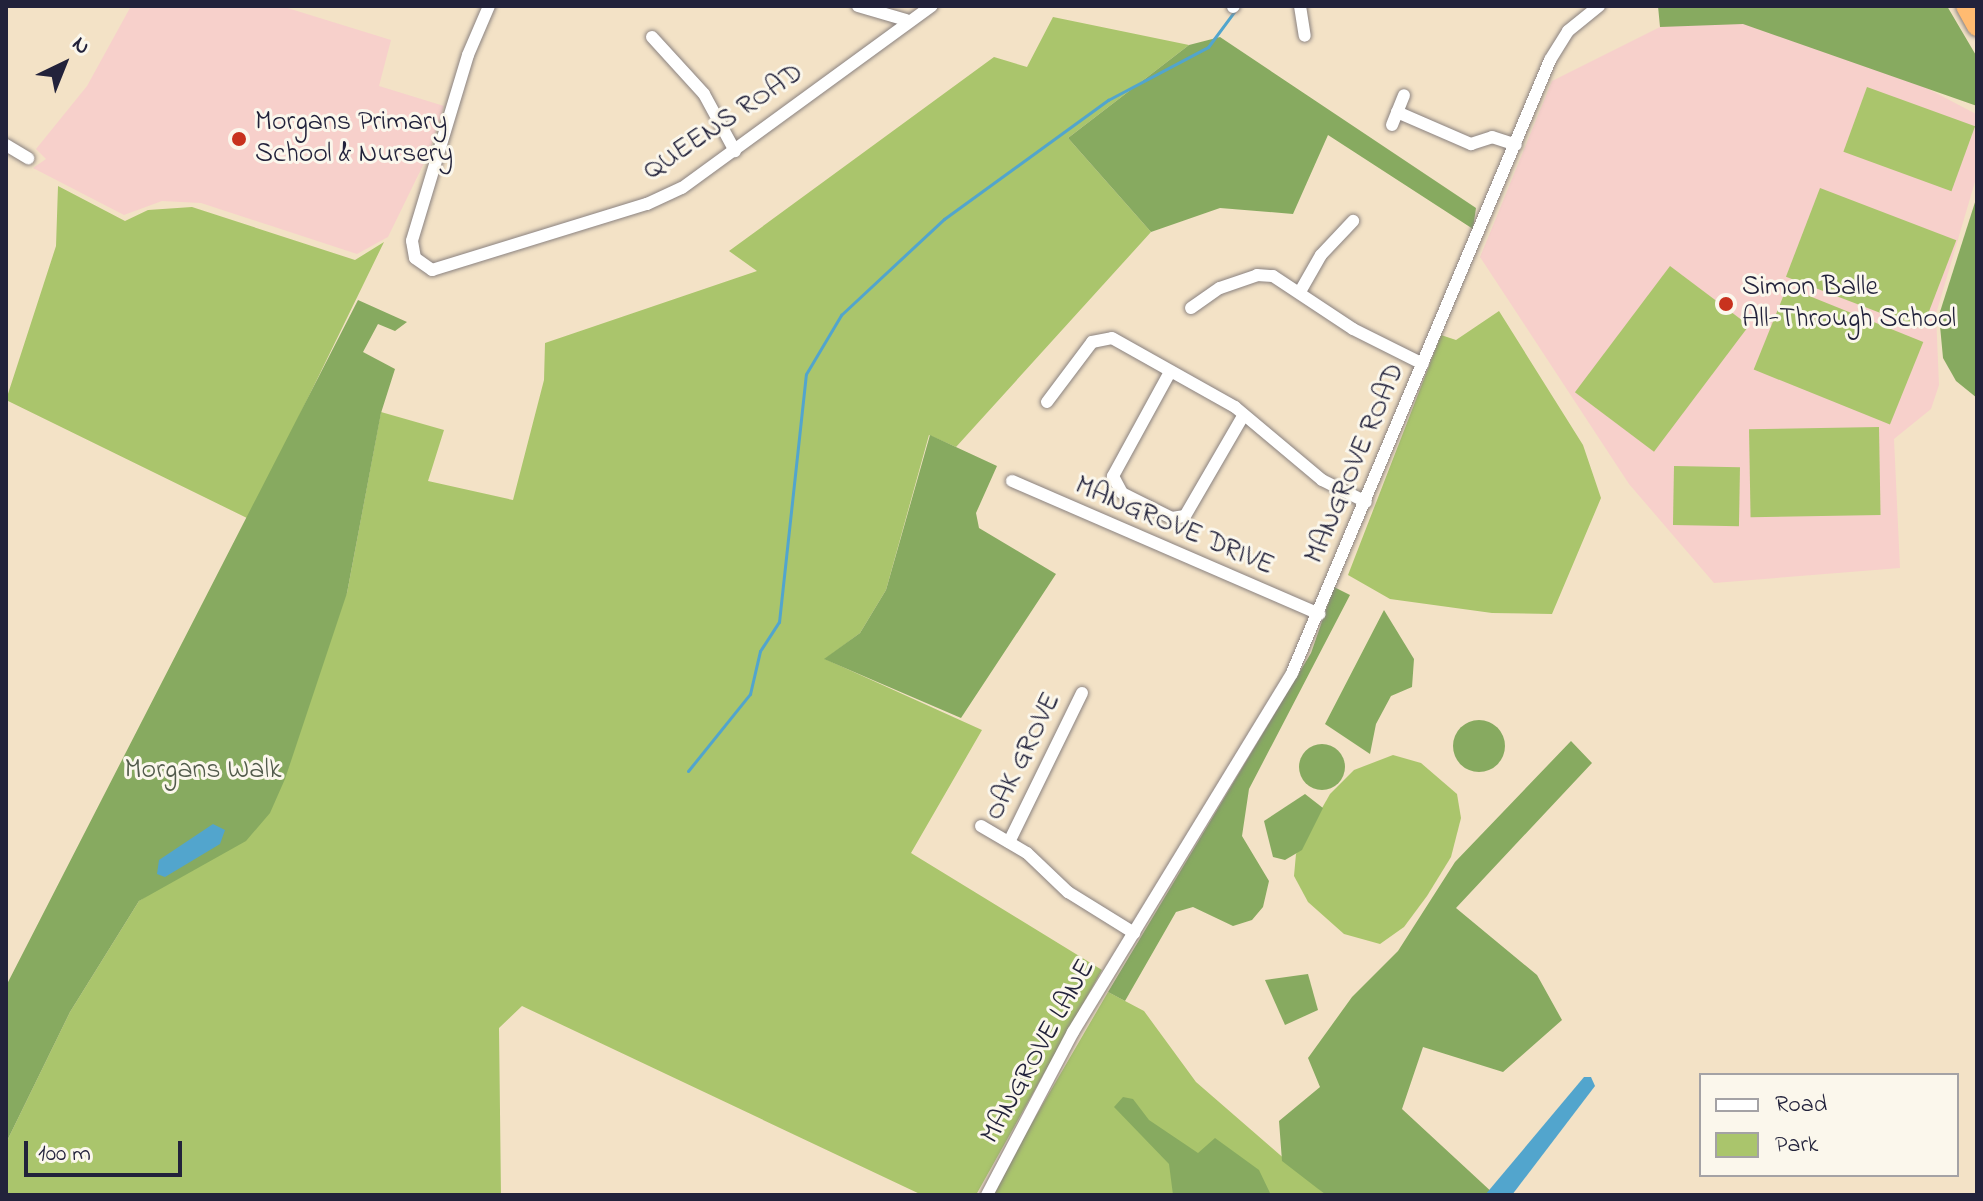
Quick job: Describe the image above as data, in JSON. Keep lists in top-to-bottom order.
{
  "streets": {
    "street": [
      "QUEENS ROAD",
      "MANGROVE ROAD",
      "MANGROVE DRIVE",
      "OAK GROVE",
      "MANGROVE LANE"
    ]
  },
  "crossings": [
    ["MANGROVE ROAD", "MANGROVE DRIVE"],
    ["MANGROVE ROAD", "OAK GROVE"],
    ["MANGROVE ROAD", "MANGROVE LANE"],
    ["OAK GROVE", "MANGROVE LANE"]
  ],
  "parks": ["Morgans Walk"],
  "places": ["Morgans Primary School & Nursery", "Simon Balle All-Through School"],
  "legend": ["Road", "Park"],
  "scale_bar": "100 m",
  "north": "top right"
}
